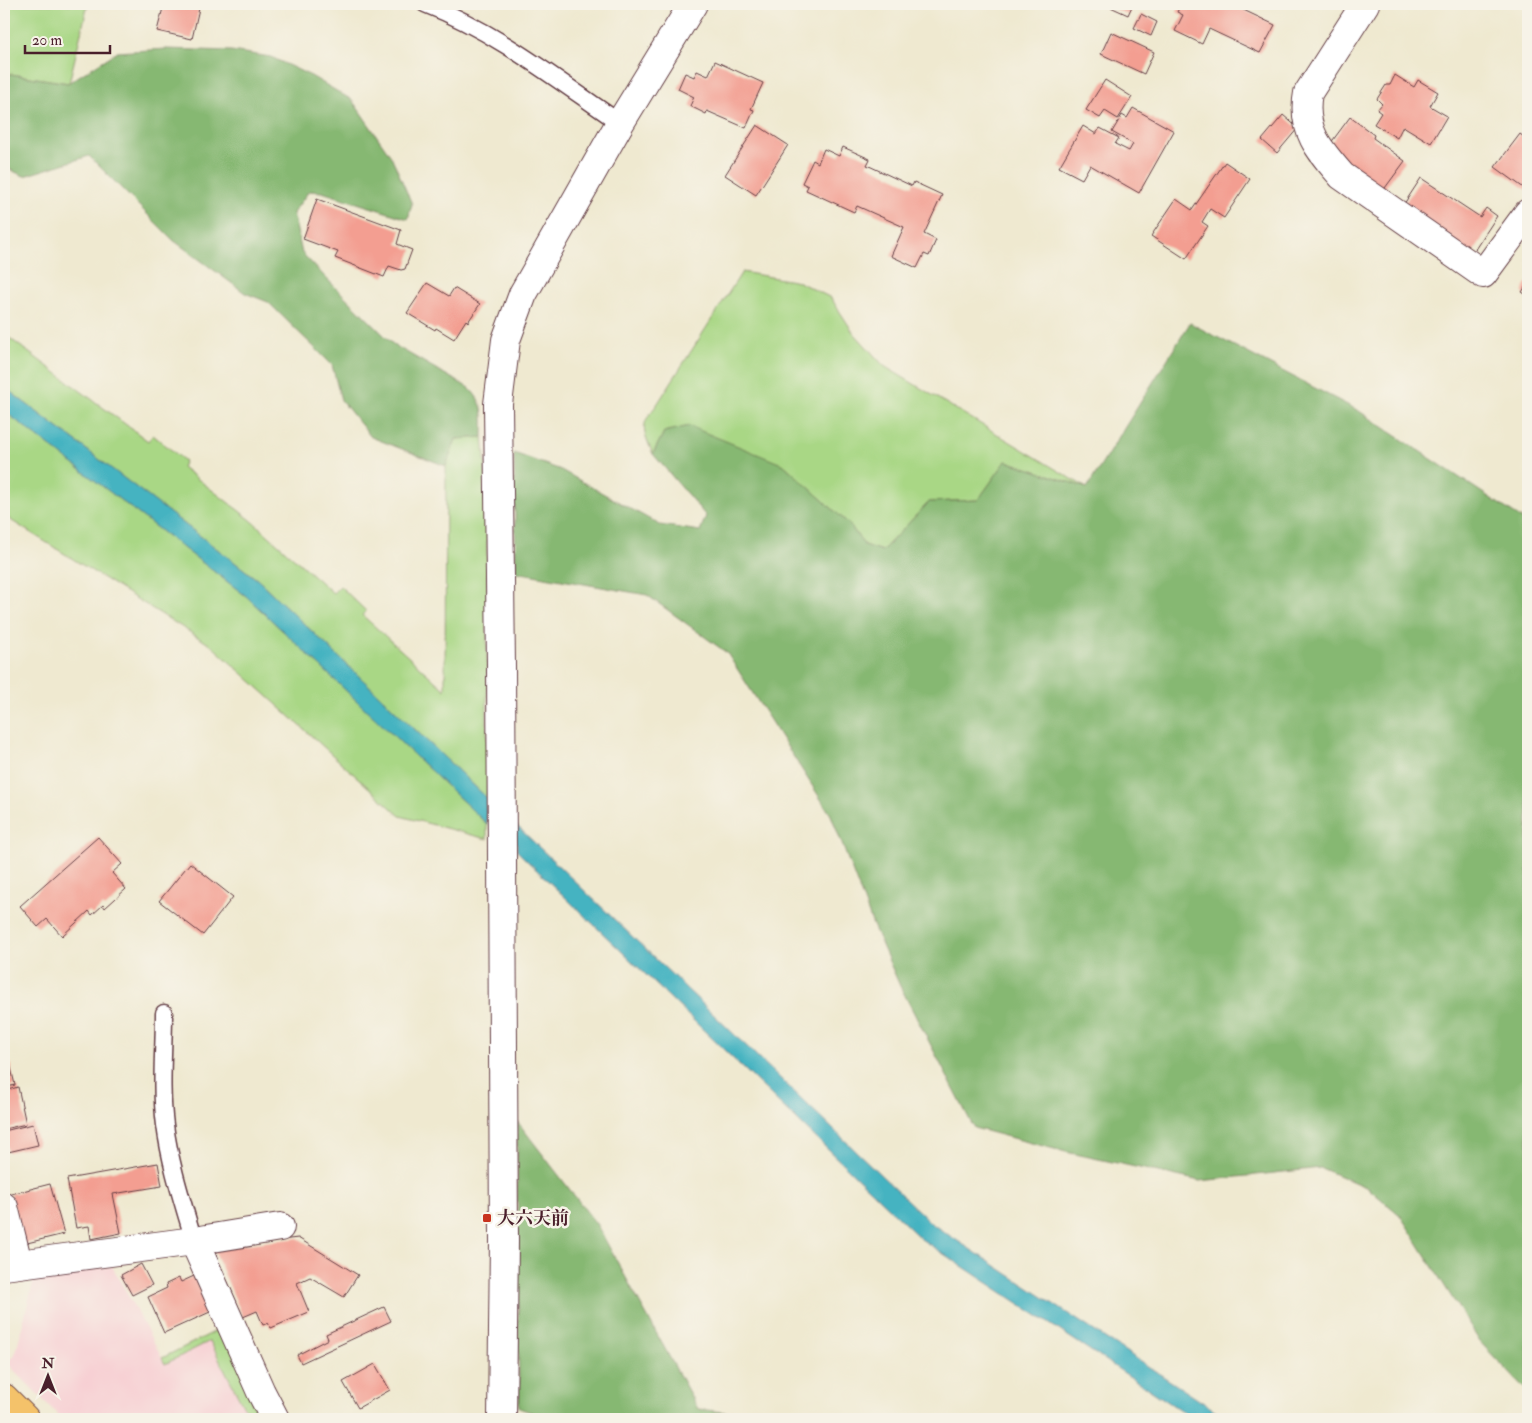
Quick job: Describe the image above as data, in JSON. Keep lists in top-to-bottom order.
{
  "places": {
    "transit": ["大六天前"]
  },
  "scale_bar": "20 m",
  "north": "top"
}
